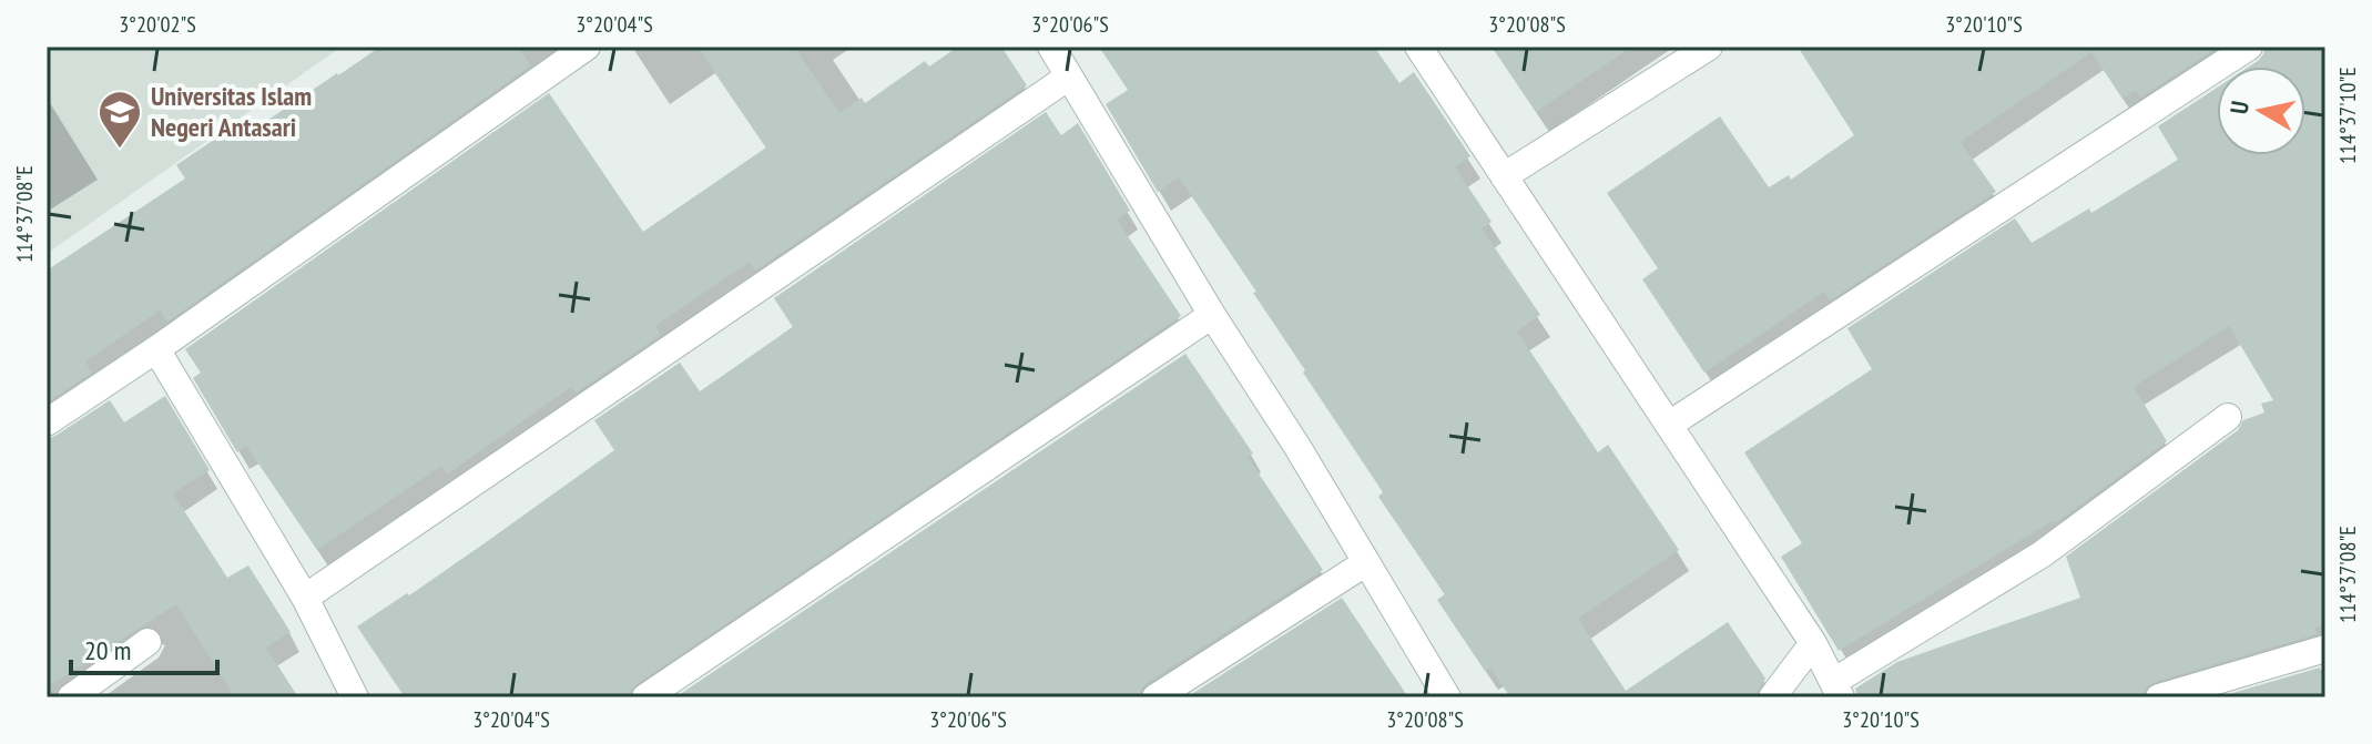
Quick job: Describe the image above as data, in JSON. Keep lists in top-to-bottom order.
{
  "places": {
    "school or university": ["Universitas Islam Negeri Antasari"]
  },
  "scale_bar": "20 m",
  "north": "left",
  "coordinates": [
    "3°20'02\"S",
    "3°20'04\"S",
    "3°20'06\"S",
    "3°20'08\"S",
    "3°20'10\"S",
    "114°37'10\"E",
    "114°37'08\"E"
  ]
}
